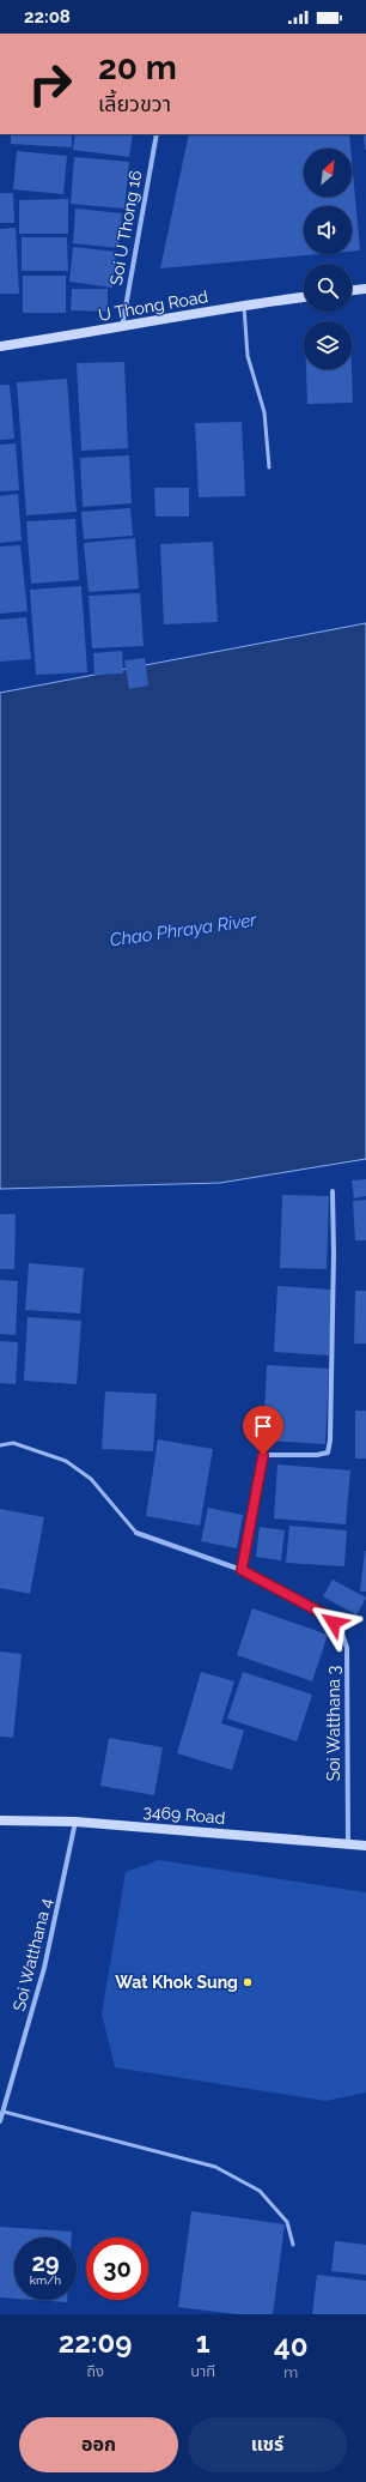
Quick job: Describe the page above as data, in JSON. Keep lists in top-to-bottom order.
{
  "streets": {
    "street": [
      "Soi U Thong 16",
      "U Thong Road",
      "Soi Watthana 3",
      "3469 Road",
      "Soi Watthana 4"
    ]
  },
  "crossings": [
    ["Soi U Thong 16", "U Thong Road"],
    ["Soi Watthana 3", "3469 Road"],
    ["3469 Road", "Soi Watthana 4"]
  ],
  "water": ["Chao Phraya River"],
  "places": ["Wat Khok Sung"],
  "north": "top right",
  "page": {
    "status": "22:08",
    "turn": ["20 m", "เลี้ยวขวา"],
    "speed": "29 km/h",
    "limit": "30",
    "eta": [
      "22:09",
      "ถึง",
      "1",
      "นาที",
      "40",
      "m"
    ],
    "buttons": ["ออก", "แชร์"]
  }
}
